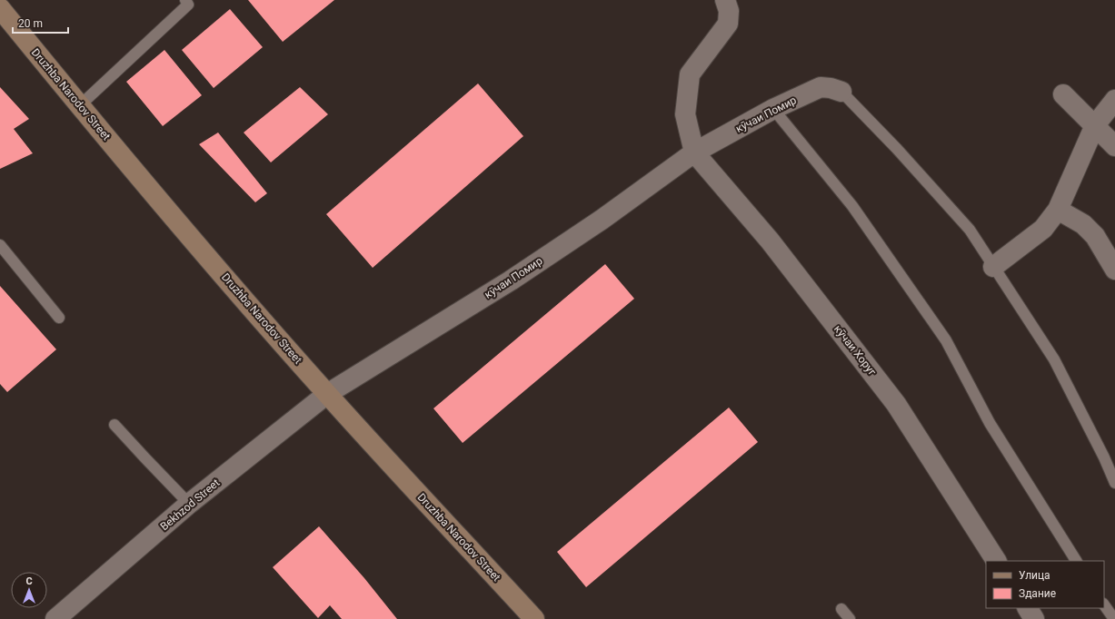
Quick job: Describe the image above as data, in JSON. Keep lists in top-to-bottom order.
{
  "streets": {
    "main road": ["Druzhba Narodov Street"],
    "street": ["кӯчаи Помир", "кӯчаи Хоруг", "Bekhzod Street"]
  },
  "crossings": [
    ["Druzhba Narodov Street", "кӯчаи Помир"],
    ["Druzhba Narodov Street", "Bekhzod Street"],
    ["кӯчаи Помир", "кӯчаи Хоруг"],
    ["кӯчаи Помир", "Bekhzod Street"]
  ],
  "legend": ["Улица", "Здание"],
  "scale_bar": "20 m",
  "north": "top"
}
